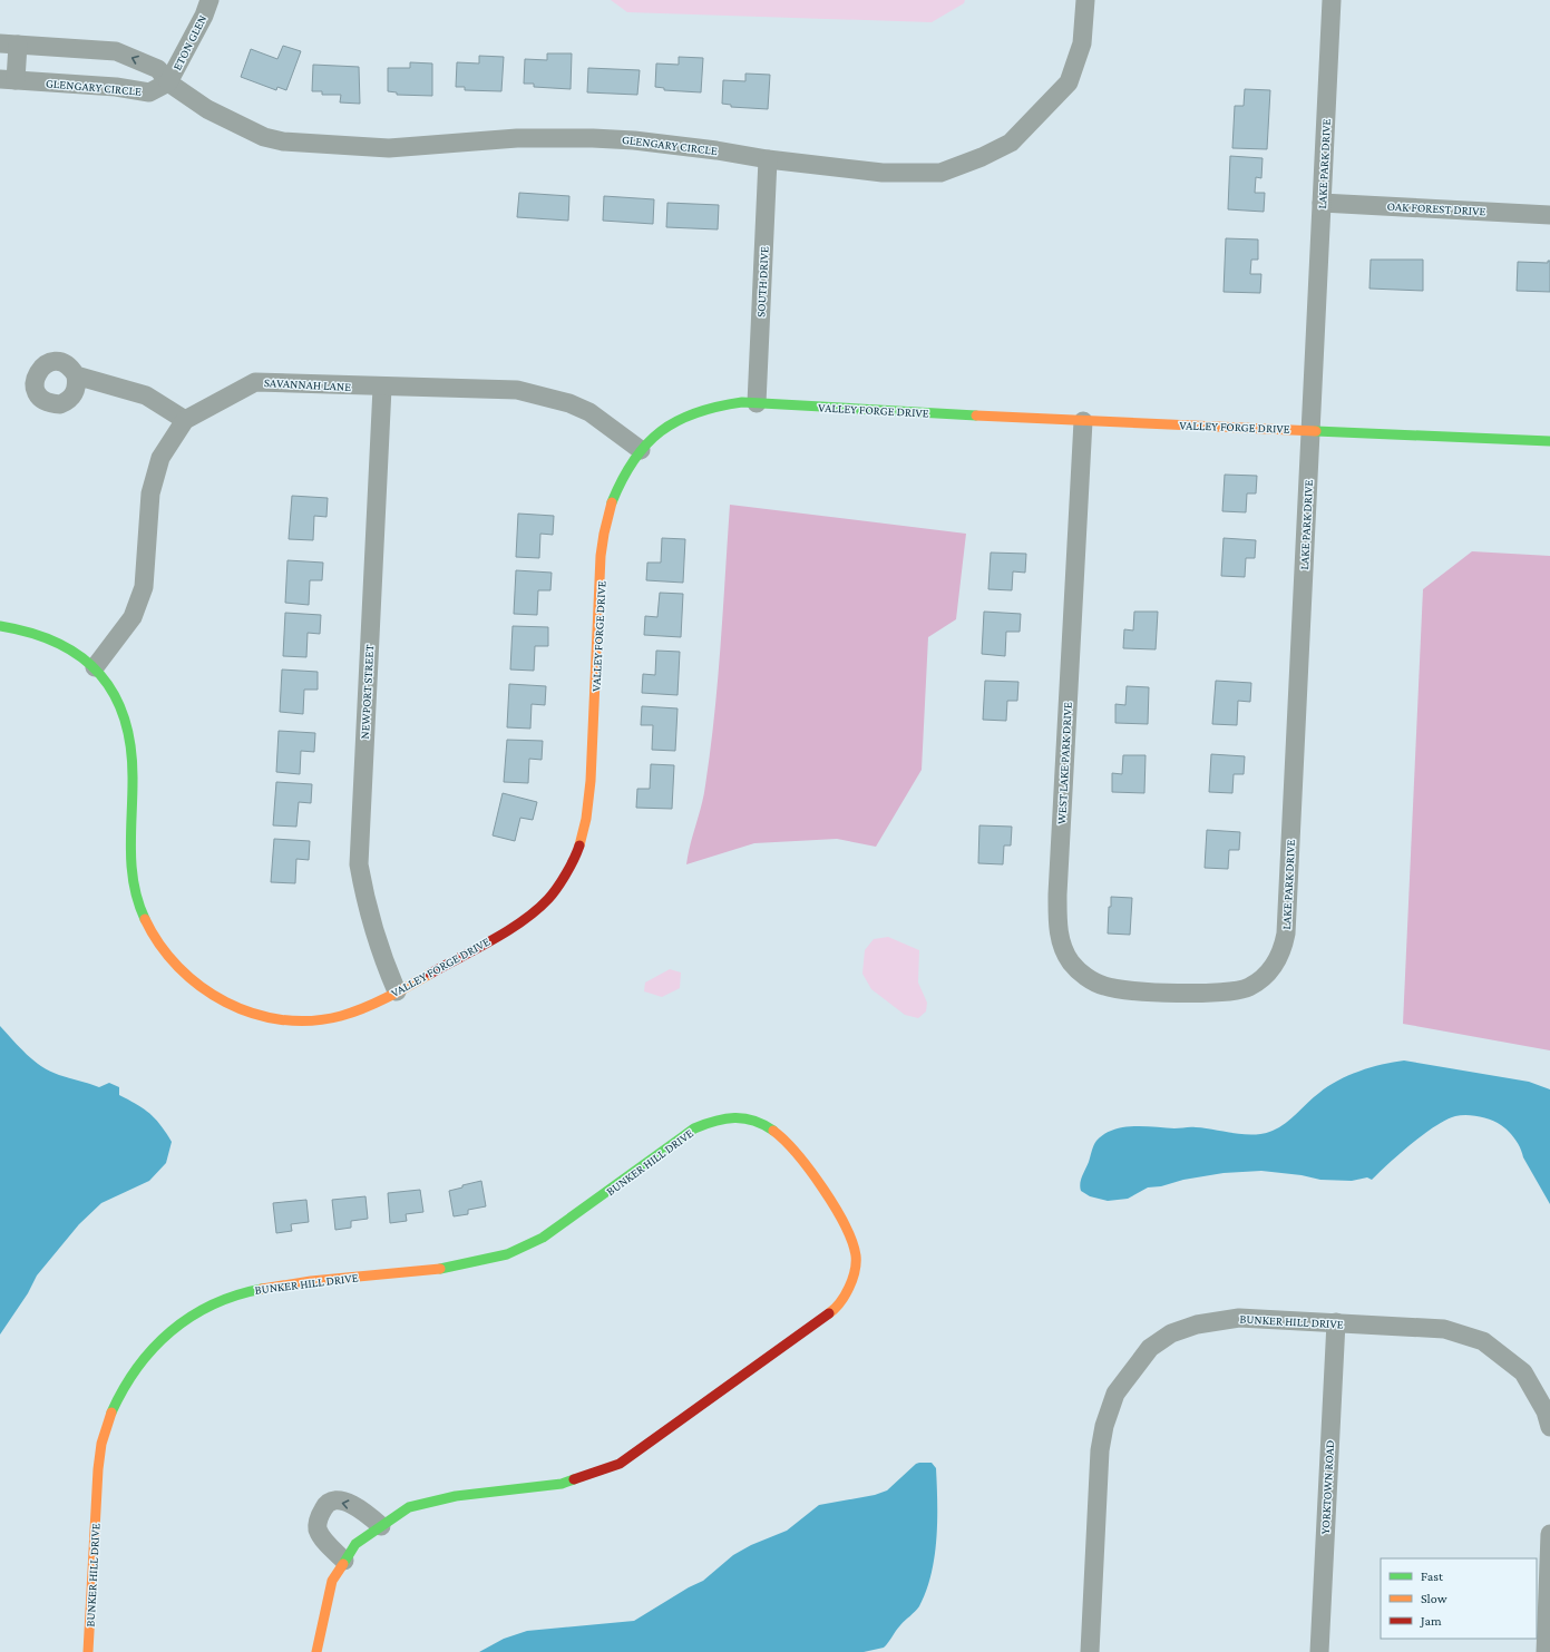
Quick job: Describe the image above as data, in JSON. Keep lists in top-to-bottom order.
{
  "streets": {
    "street": [
      "ETON GLEN",
      "GLENGARY CIRCLE",
      "LAKE PARK DRIVE",
      "OAK FOREST DRIVE",
      "SOUTH DRIVE",
      "SAVANNAH LANE",
      "VALLEY FORGE DRIVE",
      "NEWPORT STREET",
      "WEST LAKE PARK DRIVE",
      "BUNKER HILL DRIVE",
      "YORKTOWN ROAD"
    ]
  },
  "crossings": [
    ["ETON GLEN", "GLENGARY CIRCLE"],
    ["GLENGARY CIRCLE", "SOUTH DRIVE"],
    ["LAKE PARK DRIVE", "OAK FOREST DRIVE"],
    ["LAKE PARK DRIVE", "VALLEY FORGE DRIVE"],
    ["LAKE PARK DRIVE", "WEST LAKE PARK DRIVE"],
    ["SOUTH DRIVE", "VALLEY FORGE DRIVE"],
    ["SAVANNAH LANE", "VALLEY FORGE DRIVE"],
    ["SAVANNAH LANE", "NEWPORT STREET"],
    ["VALLEY FORGE DRIVE", "NEWPORT STREET"],
    ["VALLEY FORGE DRIVE", "WEST LAKE PARK DRIVE"],
    ["BUNKER HILL DRIVE", "YORKTOWN ROAD"]
  ],
  "legend": ["Fast", "Slow", "Jam"]
}
